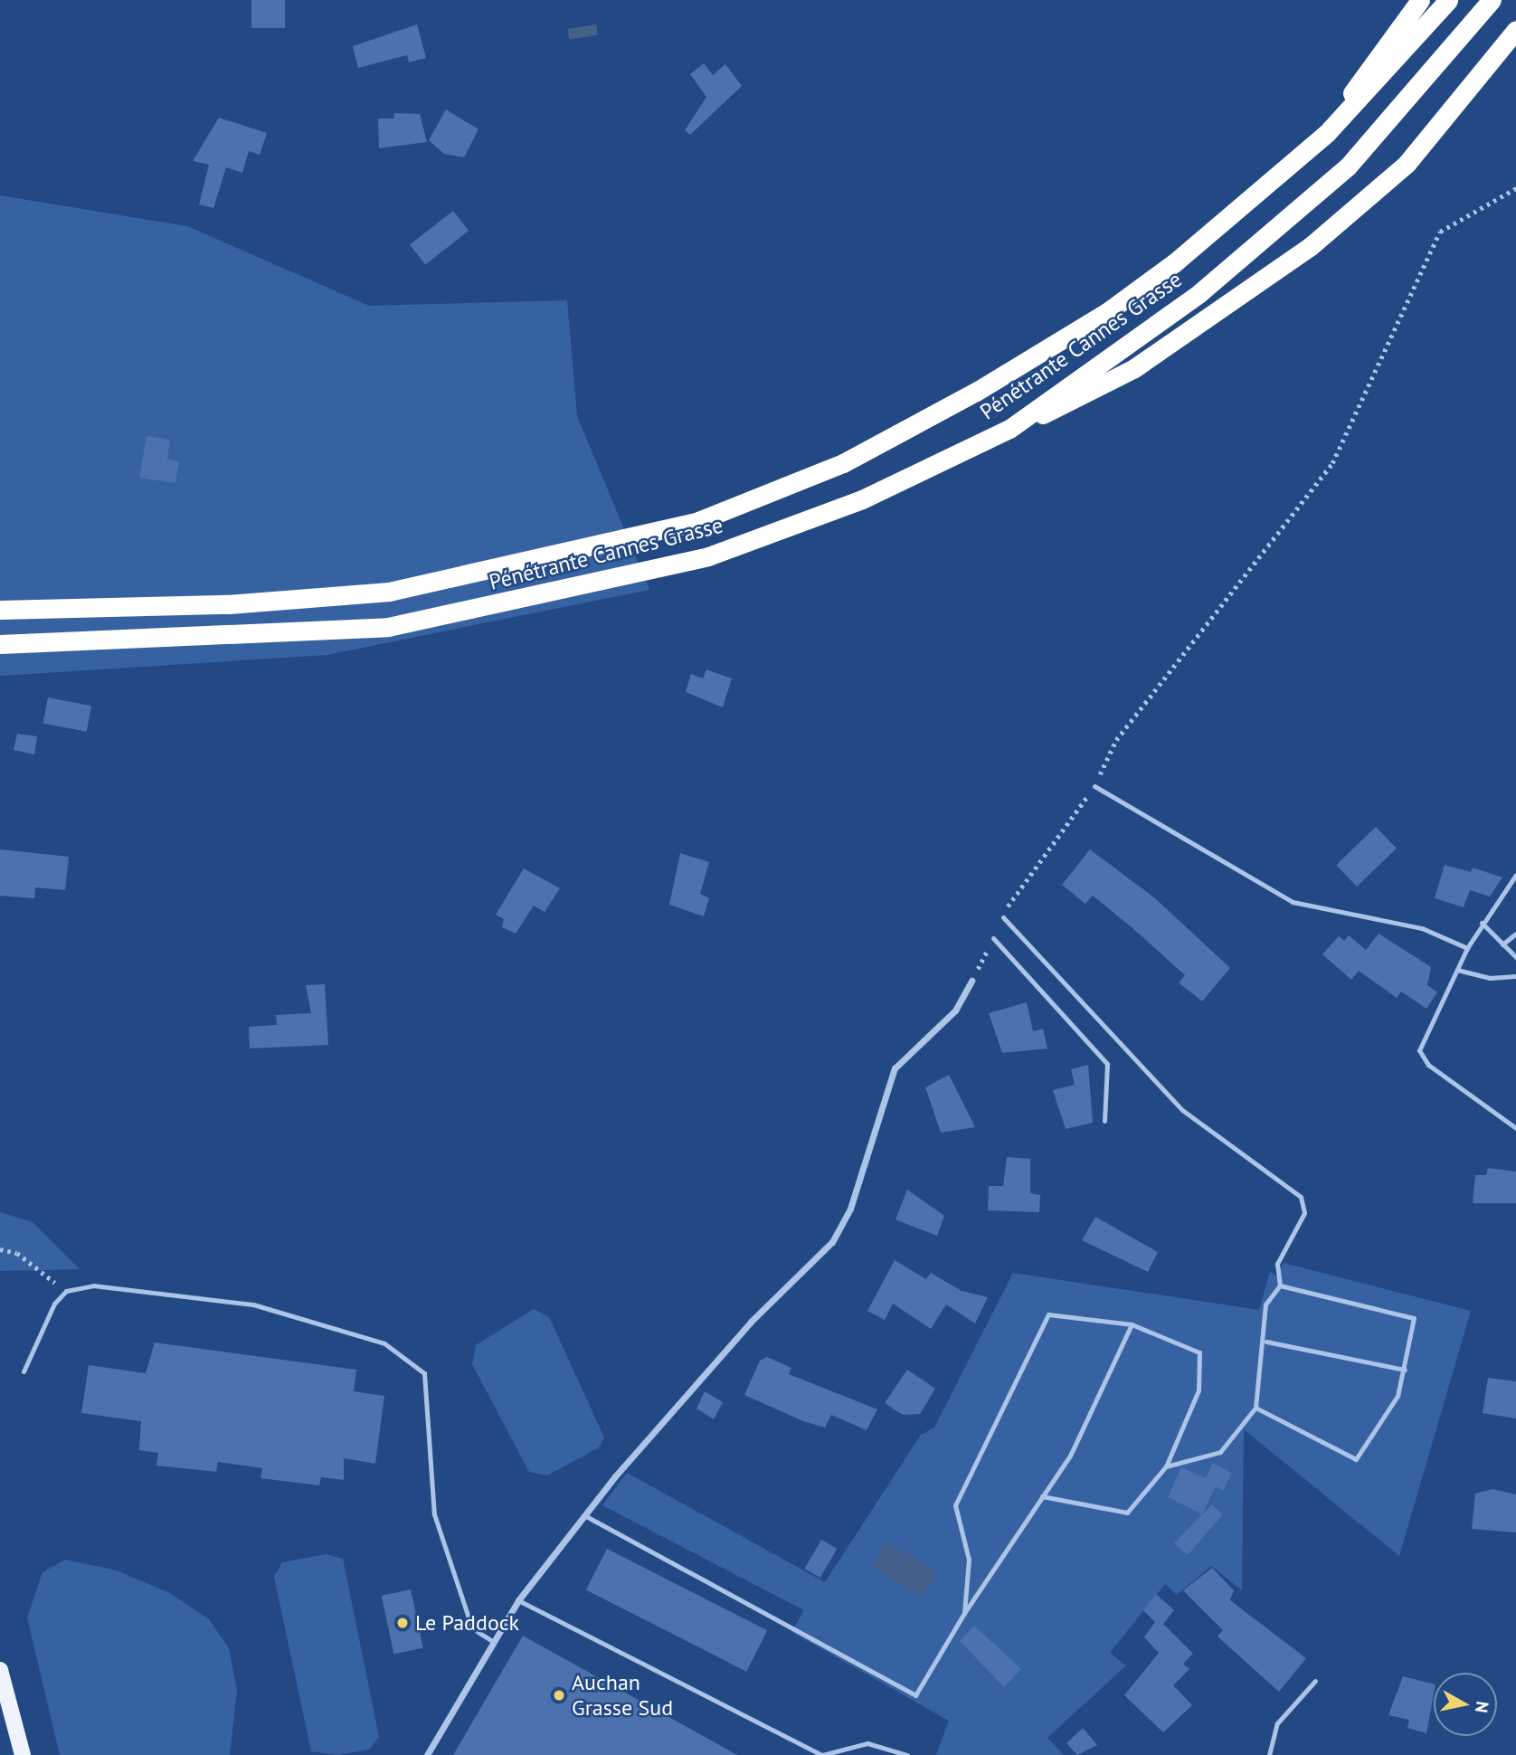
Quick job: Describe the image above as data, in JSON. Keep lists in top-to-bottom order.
{
  "streets": {
    "highway": ["Pénétrante Cannes Grasse"]
  },
  "places": ["Le Paddock", "Auchan Grasse Sud"],
  "north": "right"
}
